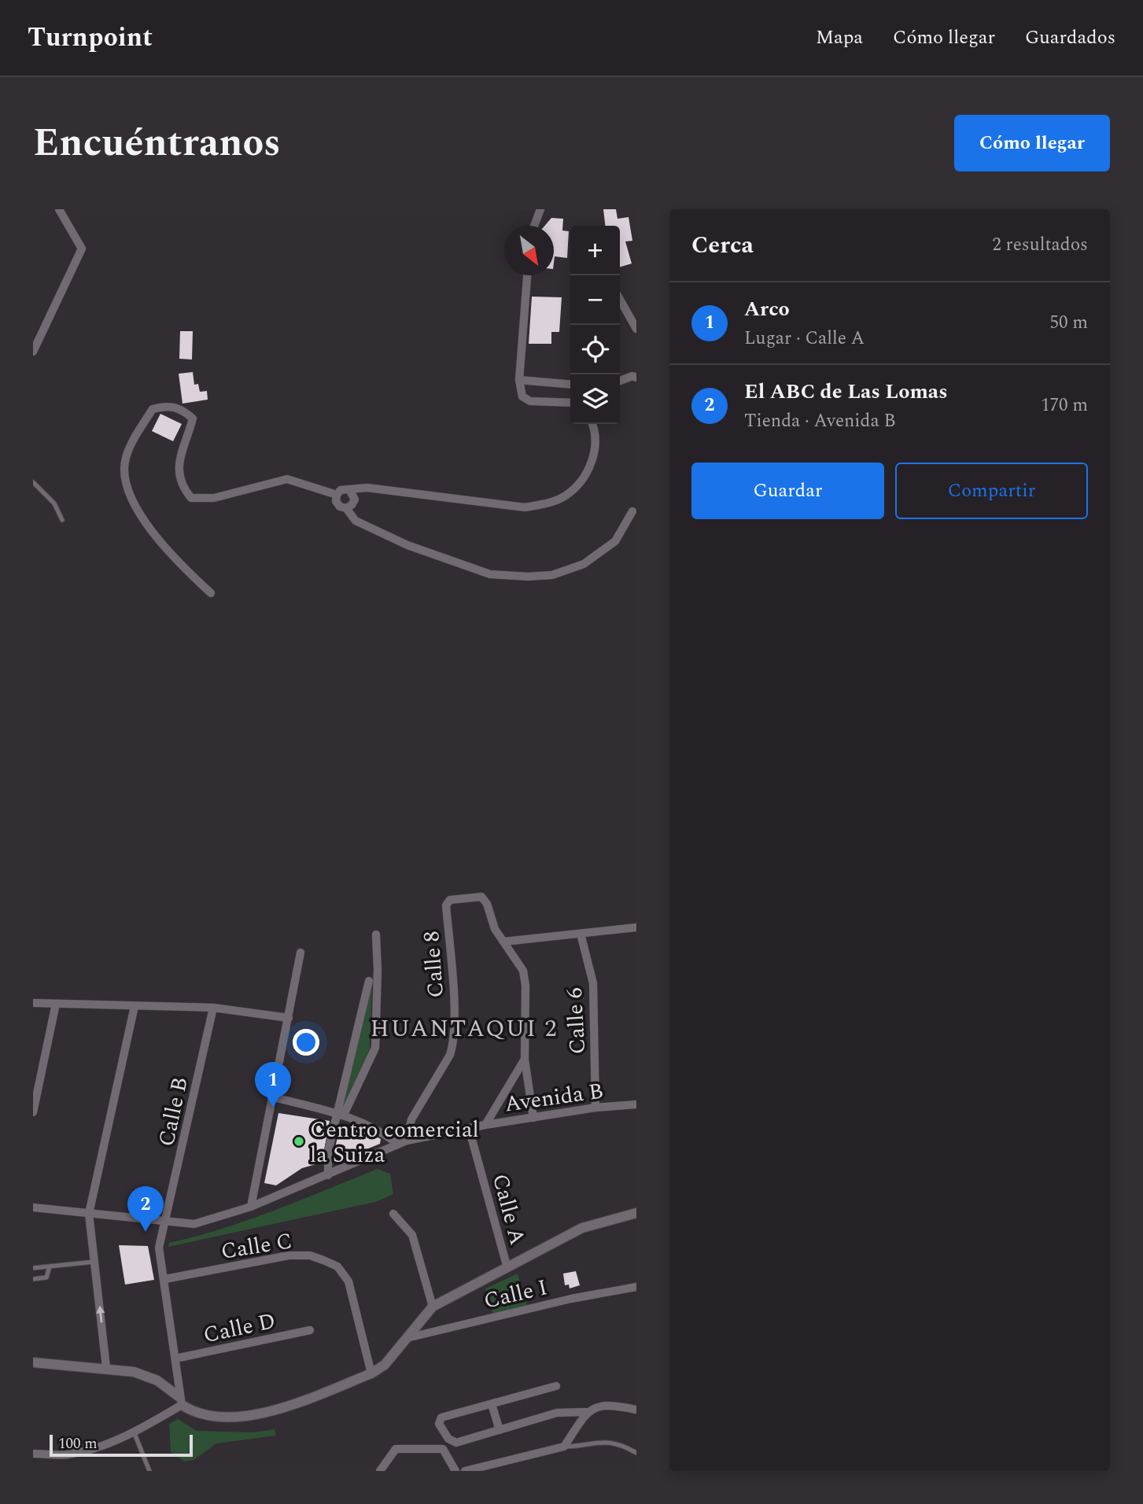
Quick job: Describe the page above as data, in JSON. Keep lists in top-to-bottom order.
{
  "streets": {
    "street": [
      "Calle 8",
      "Calle 6",
      "Avenida B",
      "Calle B",
      "Calle A",
      "Calle C",
      "Calle I",
      "Calle D"
    ]
  },
  "crossings": [
    ["Calle 8", "Avenida B"],
    ["Calle 6", "Avenida B"],
    ["Avenida B", "Calle B"],
    ["Avenida B", "Calle A"],
    ["Calle B", "Calle C"],
    ["Calle B", "Calle D"]
  ],
  "districts": ["HUANTAQUI 2"],
  "places": ["Centro comercial la Suiza"],
  "scale_bar": "100 m",
  "north": "bottom right",
  "page": {
    "header": "Turnpoint",
    "nav": ["Mapa", "Cómo llegar", "Guardados"],
    "title": "Encuéntranos",
    "buttons": [
      "Cómo llegar",
      ["Guardar", "Compartir"]
    ],
    "heading": ["Cerca", "2 resultados"],
    "map_buttons": ["+", "−"],
    "list": [
      {
        "mark": "1",
        "name": "Arco",
        "note": "Lugar · Calle A",
        "value": "50 m"
      },
      {
        "mark": "2",
        "name": "El ABC de Las Lomas",
        "note": "Tienda · Avenida B",
        "value": "170 m"
      }
    ],
    "pins": ["1", "2"],
    "scale": "100 m"
  }
}
